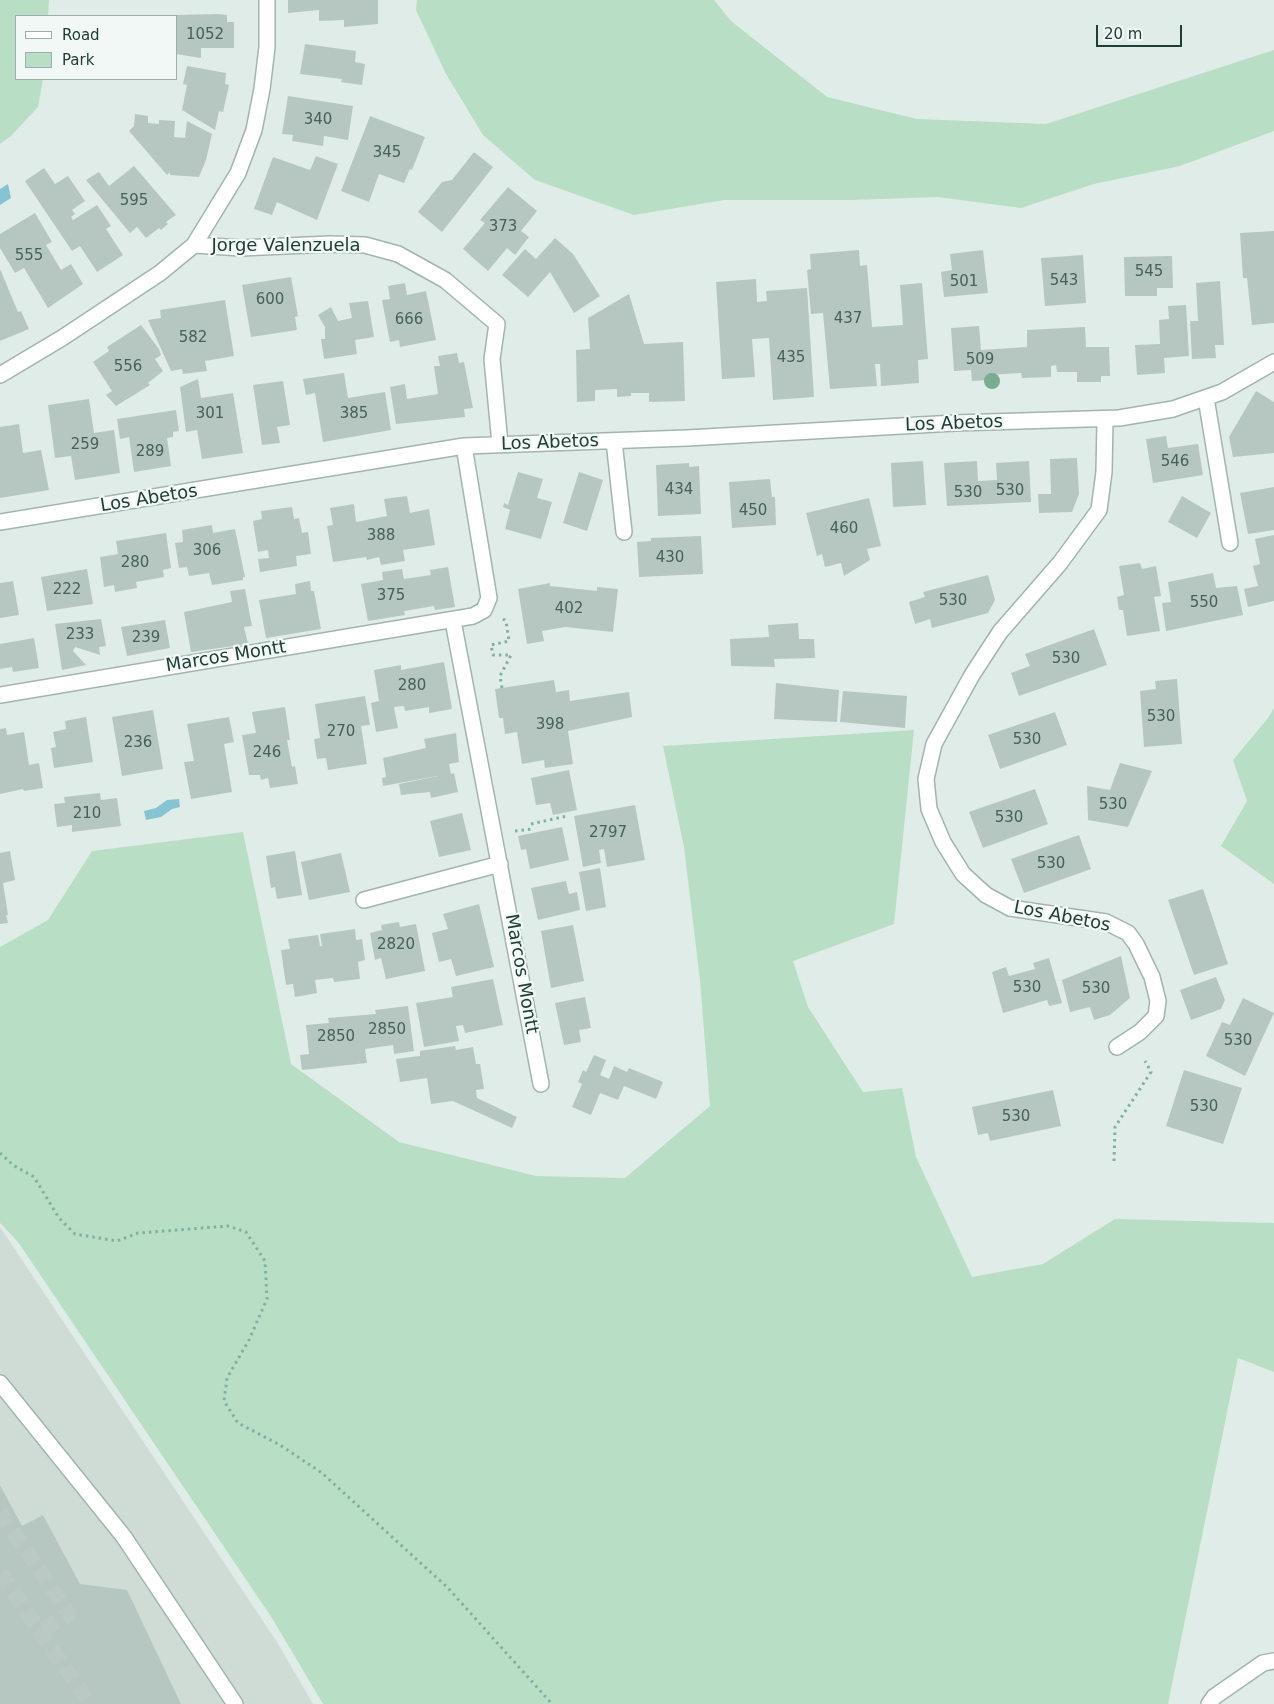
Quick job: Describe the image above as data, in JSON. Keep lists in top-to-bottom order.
{
  "streets": {
    "street": ["Jorge Valenzuela", "Los Abetos", "Marcos Montt"]
  },
  "crossings": [
    ["Jorge Valenzuela", "Los Abetos"]
  ],
  "house_numbers": [
    "1052",
    "340",
    "345",
    "595",
    "373",
    "555",
    "545",
    "543",
    "501",
    "600",
    "437",
    "666",
    "582",
    "435",
    "509",
    "556",
    "301",
    "385",
    "259",
    "289",
    "546",
    "434",
    "530",
    "530",
    "450",
    "460",
    "388",
    "306",
    "430",
    "280",
    "222",
    "375",
    "530",
    "550",
    "402",
    "233",
    "239",
    "530",
    "280",
    "530",
    "398",
    "270",
    "530",
    "236",
    "246",
    "530",
    "210",
    "530",
    "2797",
    "530",
    "2820",
    "530",
    "530",
    "2850",
    "2850",
    "530",
    "530",
    "530"
  ],
  "legend": ["Road", "Park"],
  "scale_bar": "20 m"
}
